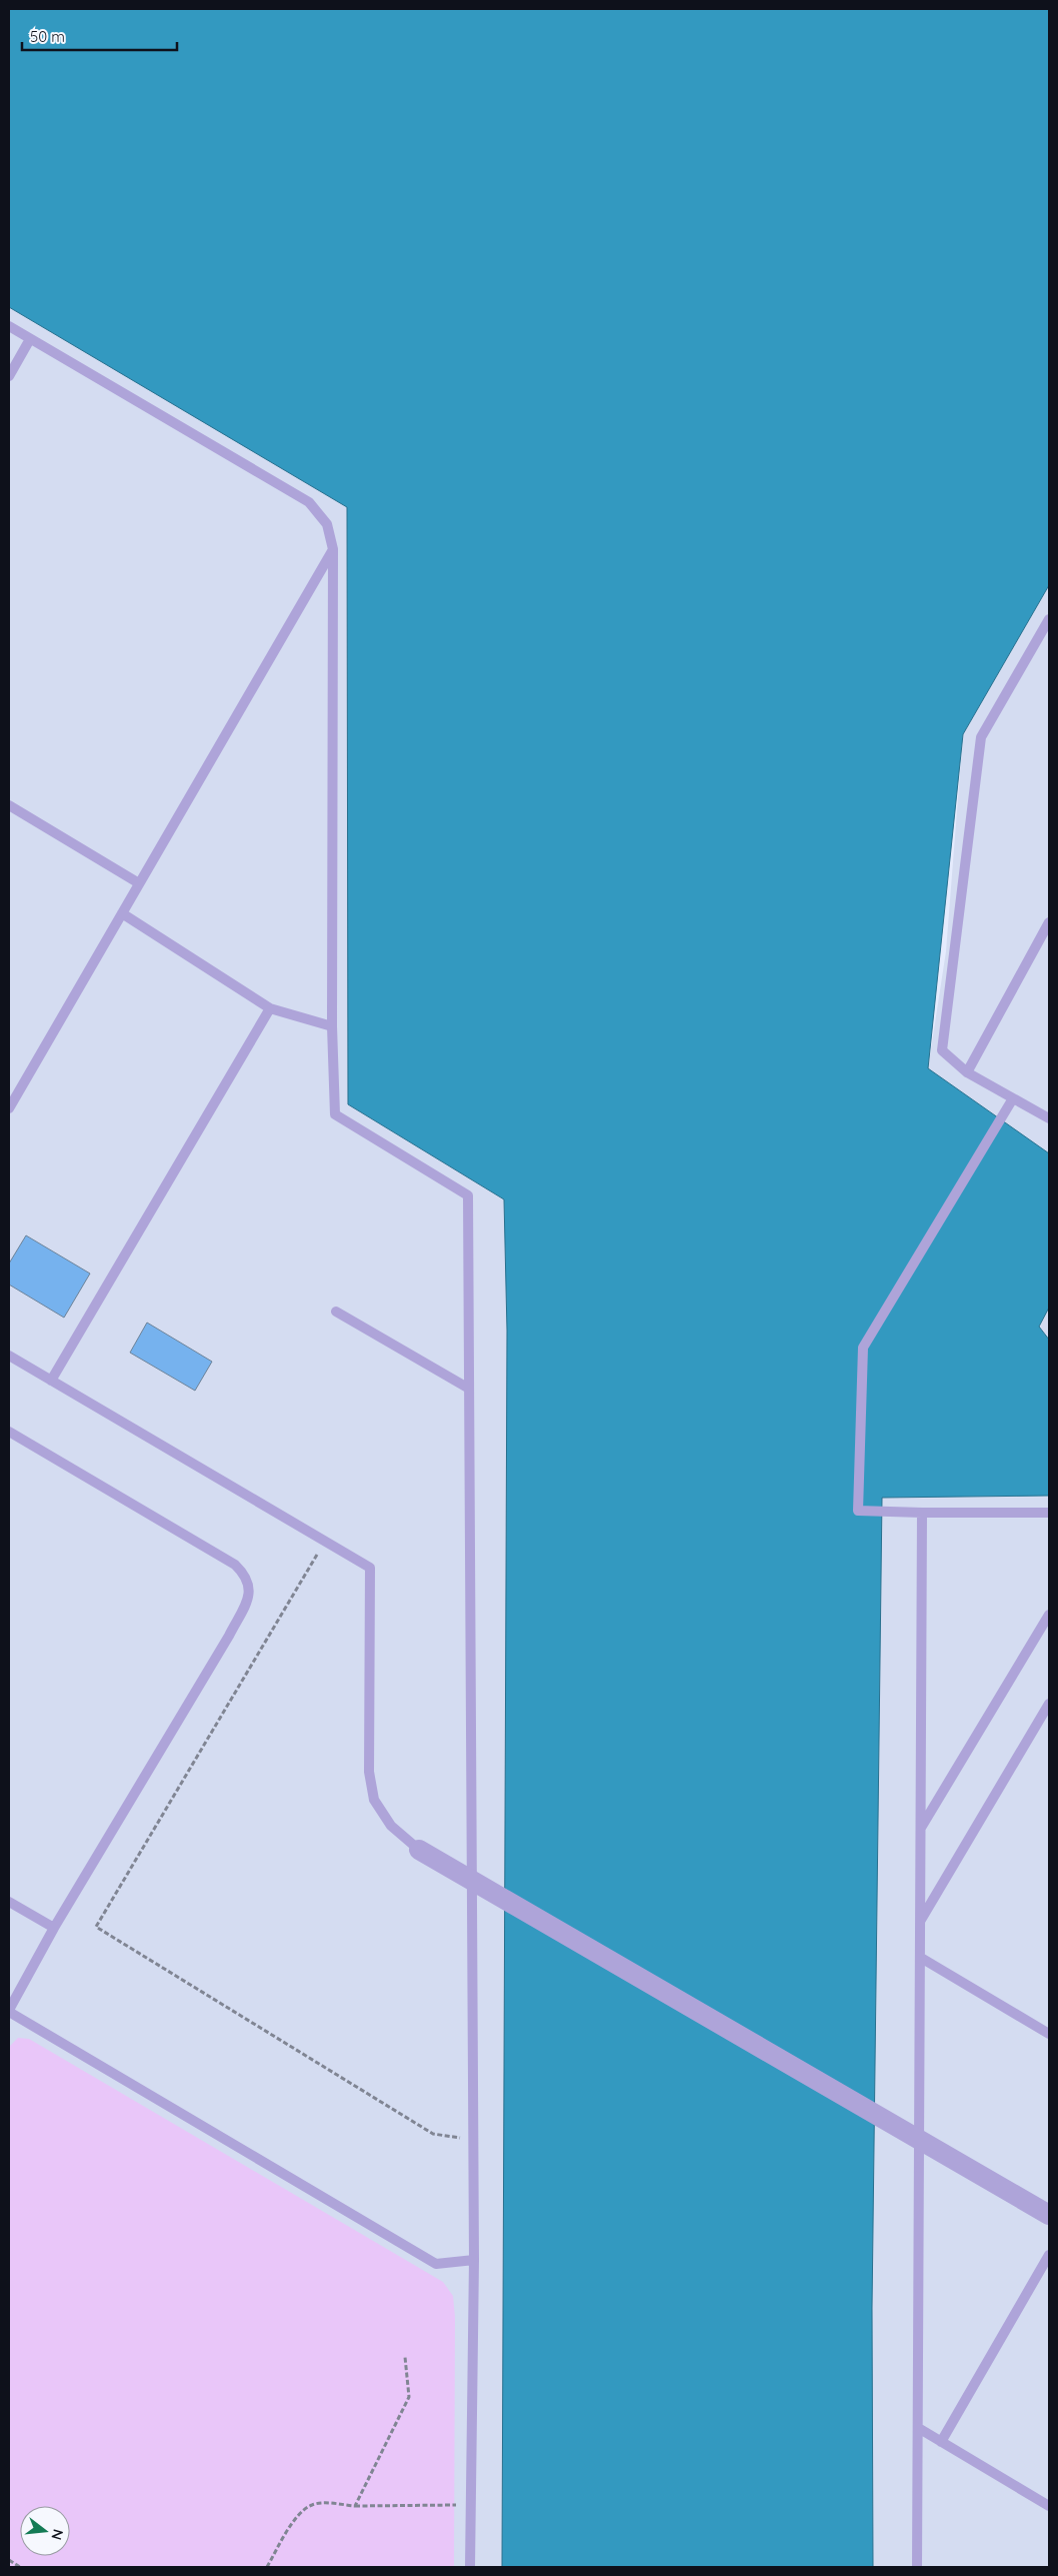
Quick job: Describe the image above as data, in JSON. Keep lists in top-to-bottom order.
{
  "scale_bar": "50 m",
  "north": "right"
}
